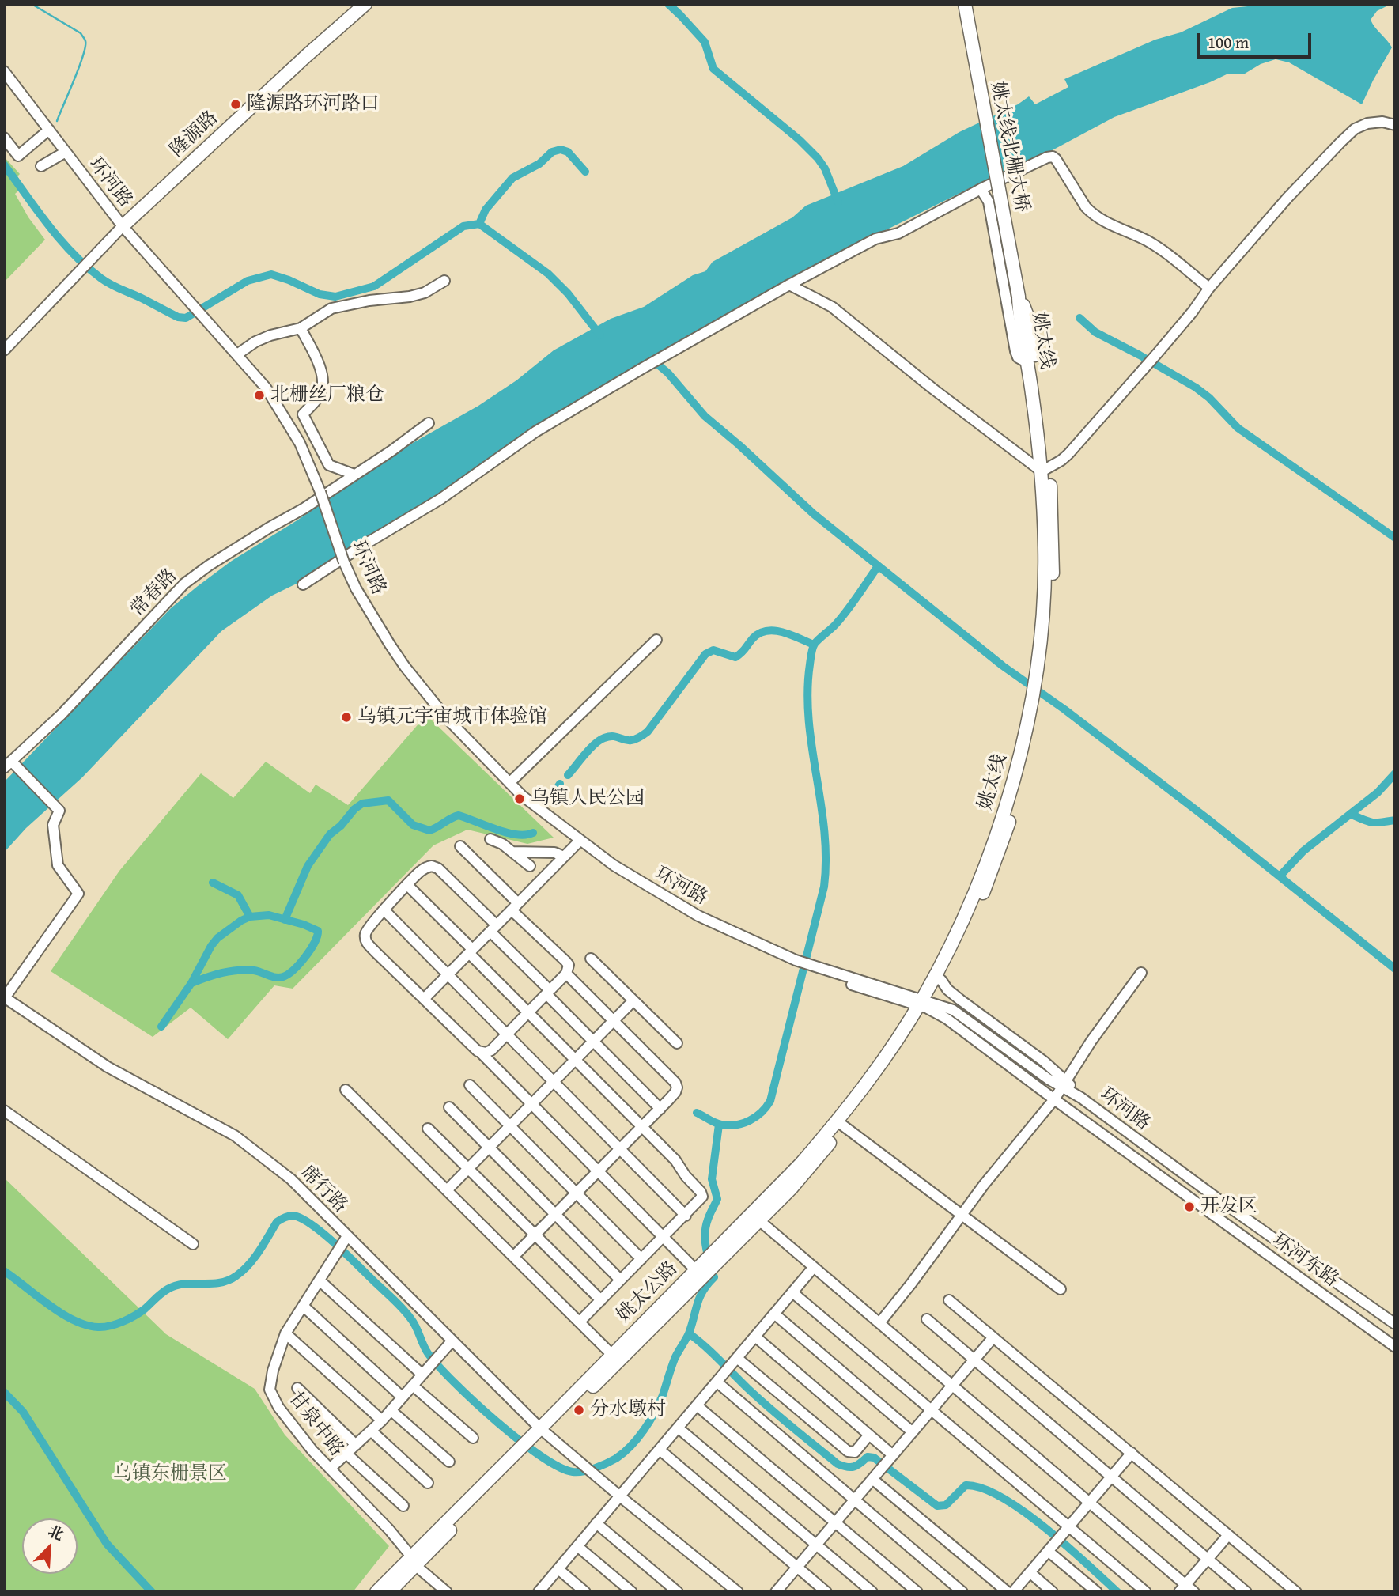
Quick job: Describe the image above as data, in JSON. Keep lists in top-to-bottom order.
{
  "streets": {
    "main road": [
      "隆源路",
      "姚太线北栅大桥",
      "姚太线",
      "姚太公路"
    ],
    "street": [
      "环河路",
      "常春路",
      "席行路",
      "环河东路",
      "甘泉中路"
    ]
  },
  "crossings": [
    ["隆源路", "环河路"],
    ["姚太线北栅大桥", "姚太线"],
    ["环河路", "姚太线"],
    ["环河路", "环河东路"],
    ["环河路", "姚太公路"],
    ["姚太线", "环河东路"],
    ["姚太线", "姚太公路"],
    ["席行路", "姚太公路"],
    ["席行路", "甘泉中路"],
    ["环河东路", "姚太公路"],
    ["姚太公路", "甘泉中路"]
  ],
  "parks": ["乌镇东栅景区"],
  "places": [
    "隆源路环河路口",
    "北栅丝厂粮仓",
    "乌镇元宇宙城市体验馆",
    "乌镇人民公园",
    "开发区",
    "分水墩村"
  ],
  "scale_bar": "100 m",
  "north": "top right"
}
